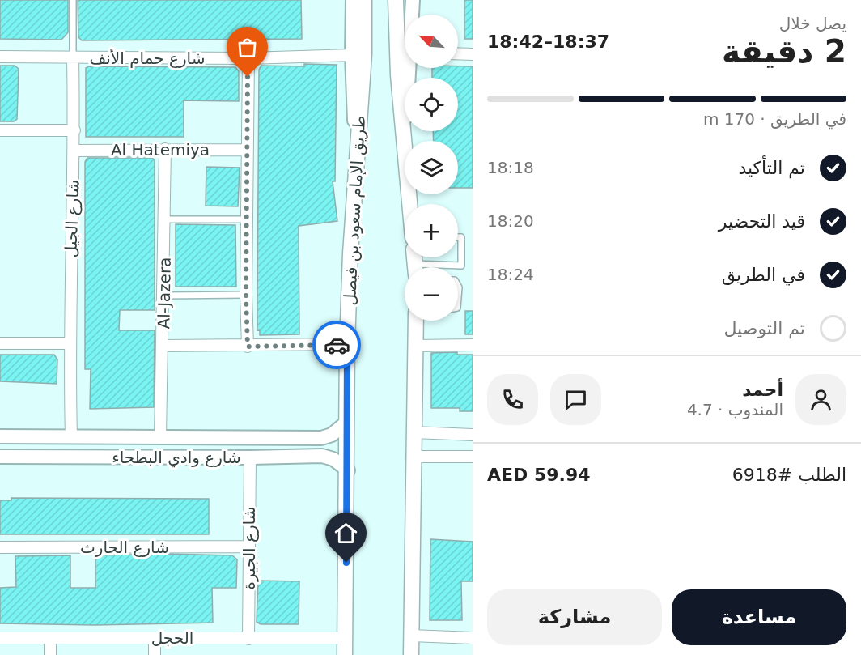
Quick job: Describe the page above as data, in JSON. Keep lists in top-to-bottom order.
{
  "streets": {
    "main road": ["طريق الإمام سعود بن فيصل"],
    "street": [
      "شارع حمام الأنف",
      "Al Hatemiya",
      "شارع الجيل",
      "Al-Jazera",
      "شارع وادي البطحاء",
      "شارع الحارث",
      "شارع الجيرة",
      "الحجل"
    ]
  },
  "crossings": [
    ["شارع حمام الأنف", "شارع الجيل"],
    ["Al Hatemiya", "شارع الجيل"],
    ["Al Hatemiya", "Al-Jazera"],
    ["طريق الإمام سعود بن فيصل", "شارع وادي البطحاء"],
    ["طريق الإمام سعود بن فيصل", "الحجل"],
    ["شارع الجيل", "شارع وادي البطحاء"],
    ["Al-Jazera", "شارع وادي البطحاء"],
    ["شارع وادي البطحاء", "شارع الجيرة"],
    ["شارع الحارث", "شارع الجيرة"],
    ["شارع الجيرة", "الحجل"]
  ],
  "north": "top left",
  "page": {
    "heading": ["2 دقيقة", "يصل خلال", "18:37–18:42"],
    "panel": [
      "أحمد",
      "المندوب · 4.7",
      "الطلب #6918",
      "AED 59.94"
    ],
    "map_buttons": ["+", "−"],
    "bar": "في الطريق · 170 m",
    "list": [
      ["تم التأكيد", "18:18"],
      ["قيد التحضير", "18:20"],
      ["في الطريق", "18:24"],
      "تم التوصيل"
    ],
    "buttons": ["مساعدة", "مشاركة"]
  }
}
